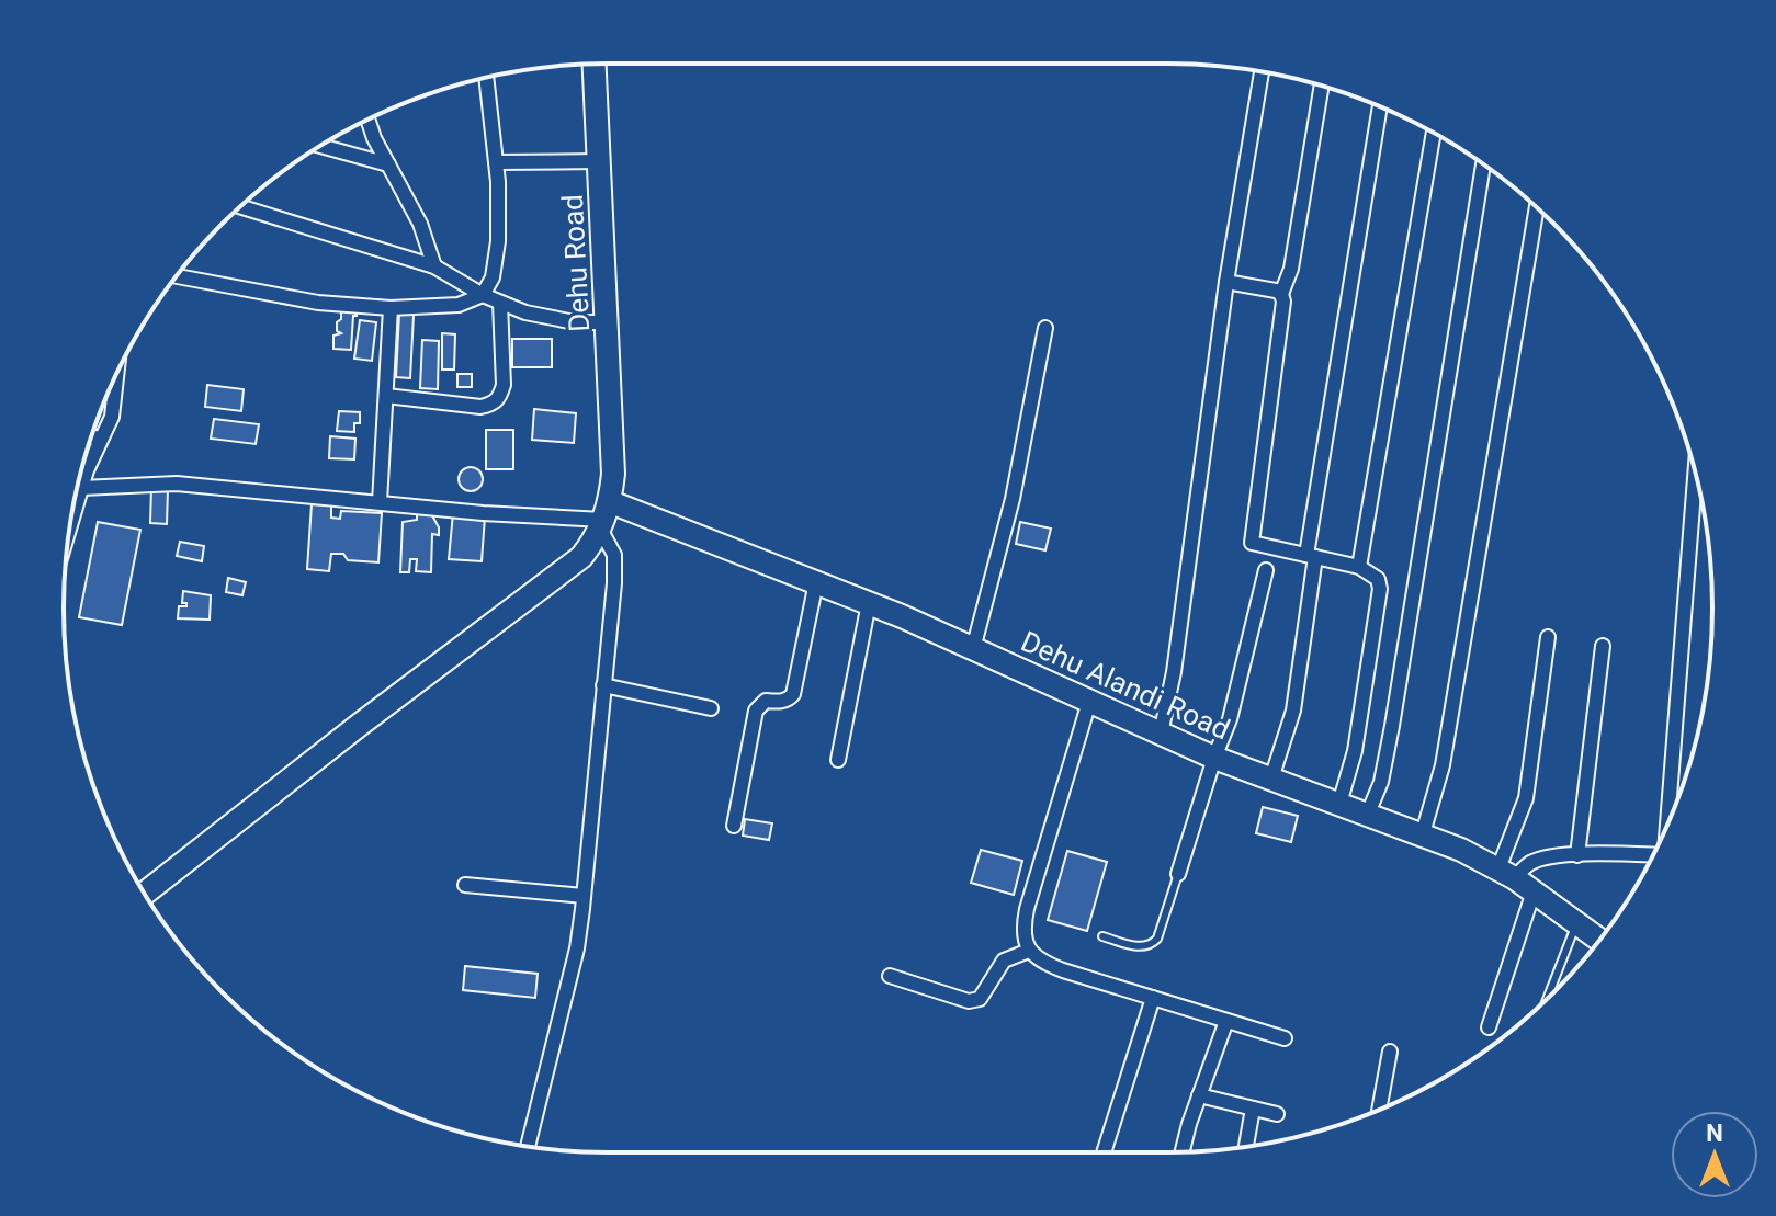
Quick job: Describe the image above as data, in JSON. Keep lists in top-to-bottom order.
{
  "streets": {
    "main road": ["Dehu Road", "Dehu Alandi Road"]
  },
  "crossings": [
    ["Dehu Road", "Dehu Alandi Road"]
  ],
  "north": "top"
}
